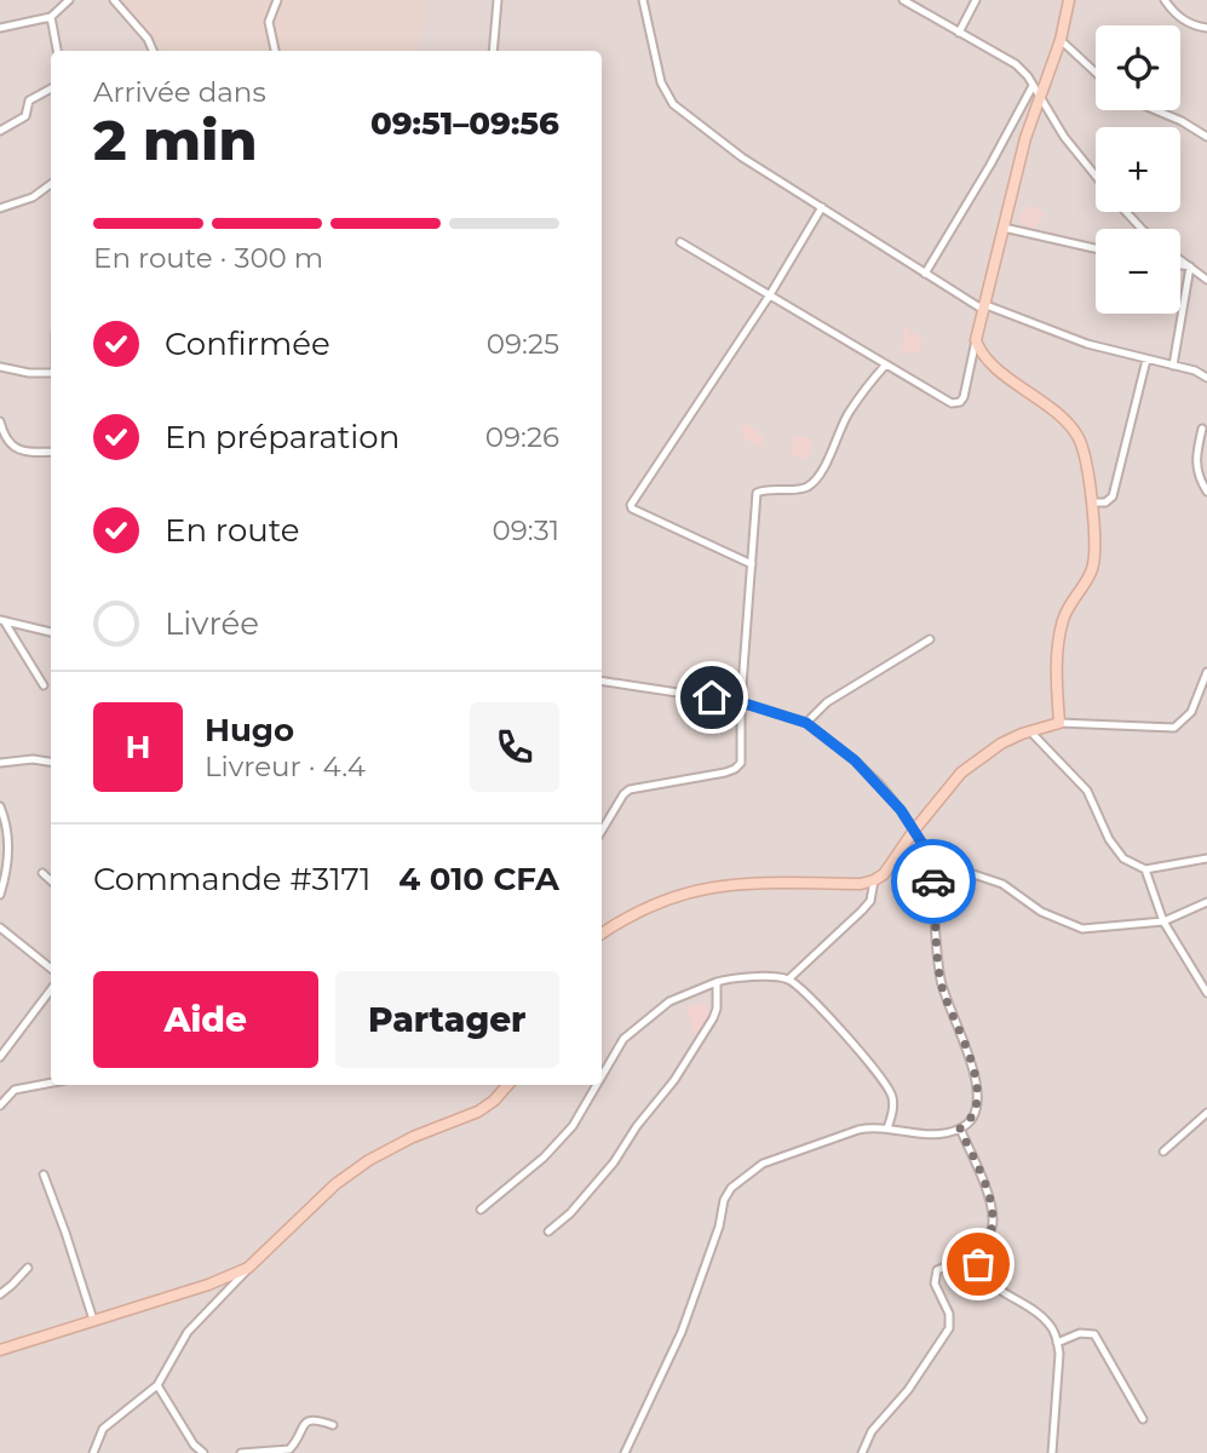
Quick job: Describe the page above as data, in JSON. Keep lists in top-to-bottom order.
{
  "page": {
    "map_buttons": ["+", "−"],
    "heading": ["2 min", "Arrivée dans", "09:51–09:56"],
    "panel": [
      "Hugo",
      "Livreur · 4.4",
      "Commande #3171",
      "4 010 CFA"
    ],
    "bar": "En route · 300 m",
    "list": [
      ["Confirmée", "09:25"],
      ["En préparation", "09:26"],
      ["En route", "09:31"],
      "Livrée"
    ],
    "round": "H",
    "buttons": ["Aide", "Partager"]
  }
}
